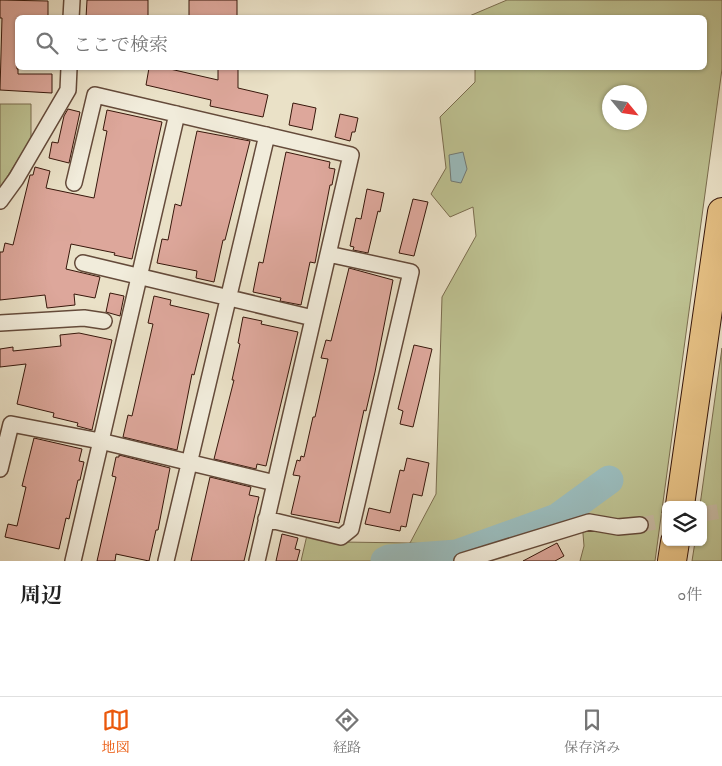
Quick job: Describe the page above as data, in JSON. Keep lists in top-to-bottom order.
{
  "north": "bottom right",
  "page": {
    "search": "ここで検索",
    "heading": ["周辺", "0件"],
    "nav": ["地図", "経路", "保存済み"]
  }
}
